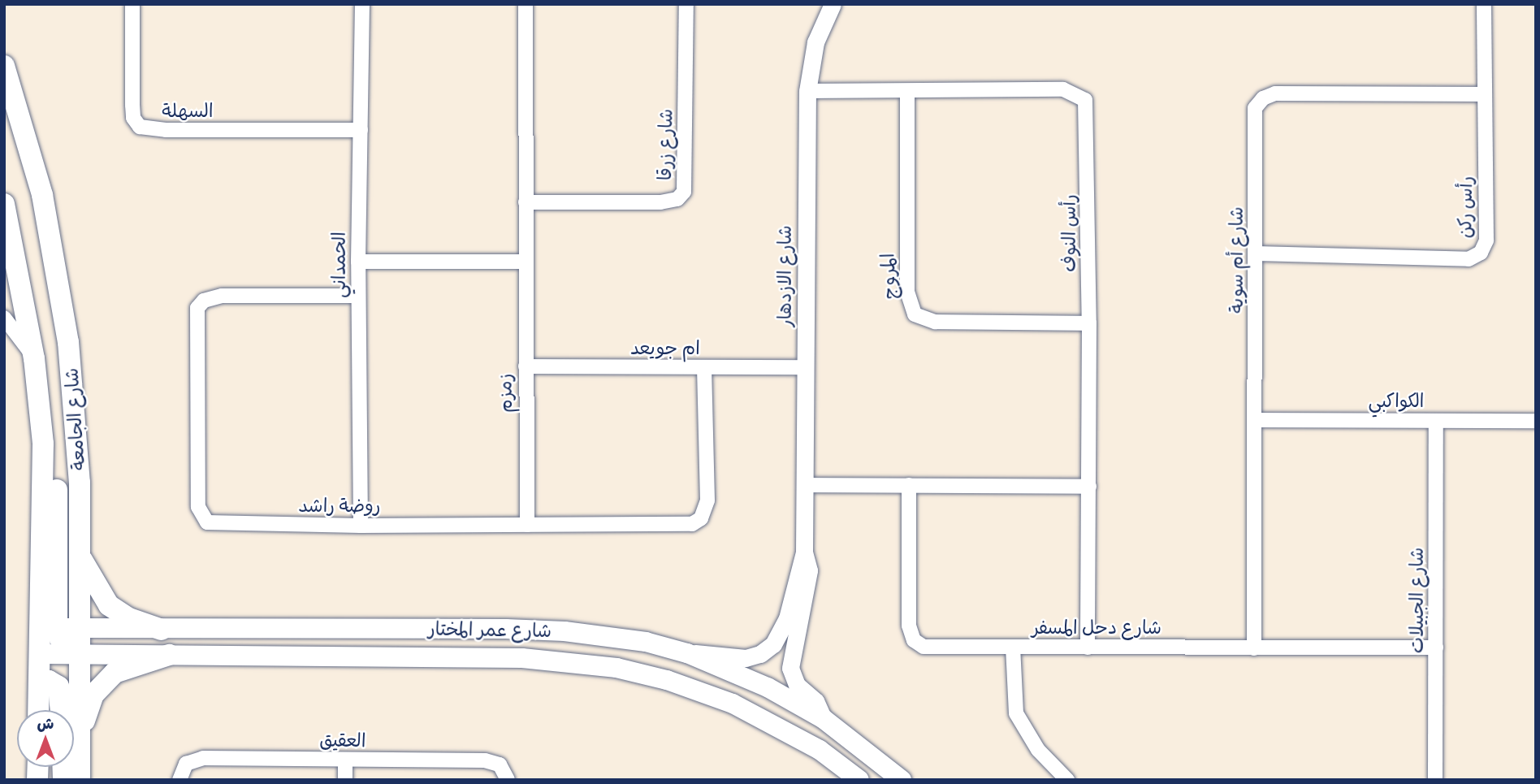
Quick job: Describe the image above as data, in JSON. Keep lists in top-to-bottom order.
{
  "streets": {
    "main road": ["شارع الجامعة", "شارع عمر المختار"],
    "street": [
      "السهلة",
      "شارع زرقا",
      "رأس ركن",
      "رأس النوف",
      "شارع أم سوية",
      "الحمداني",
      "شارع الازدهار",
      "المروج",
      "ام جويعد",
      "زمزم",
      "الكواكبي",
      "روضة راشد",
      "شارع الجبيلات",
      "شارع دحل المسفر",
      "العقيق"
    ]
  },
  "crossings": [
    ["السهلة", "الحمداني"],
    ["شارع زرقا", "زمزم"],
    ["رأس ركن", "شارع أم سوية"],
    ["رأس النوف", "شارع الازدهار"],
    ["رأس النوف", "المروج"],
    ["رأس النوف", "شارع دحل المسفر"],
    ["شارع أم سوية", "الكواكبي"],
    ["شارع أم سوية", "شارع دحل المسفر"],
    ["الحمداني", "روضة راشد"],
    ["شارع الازدهار", "ام جويعد"],
    ["شارع الازدهار", "شارع عمر المختار"],
    ["ام جويعد", "زمزم"],
    ["ام جويعد", "روضة راشد"],
    ["زمزم", "روضة راشد"],
    ["الكواكبي", "شارع الجبيلات"],
    ["شارع الجامعة", "شارع عمر المختار"],
    ["شارع الجبيلات", "شارع دحل المسفر"]
  ],
  "north": "top"
}
